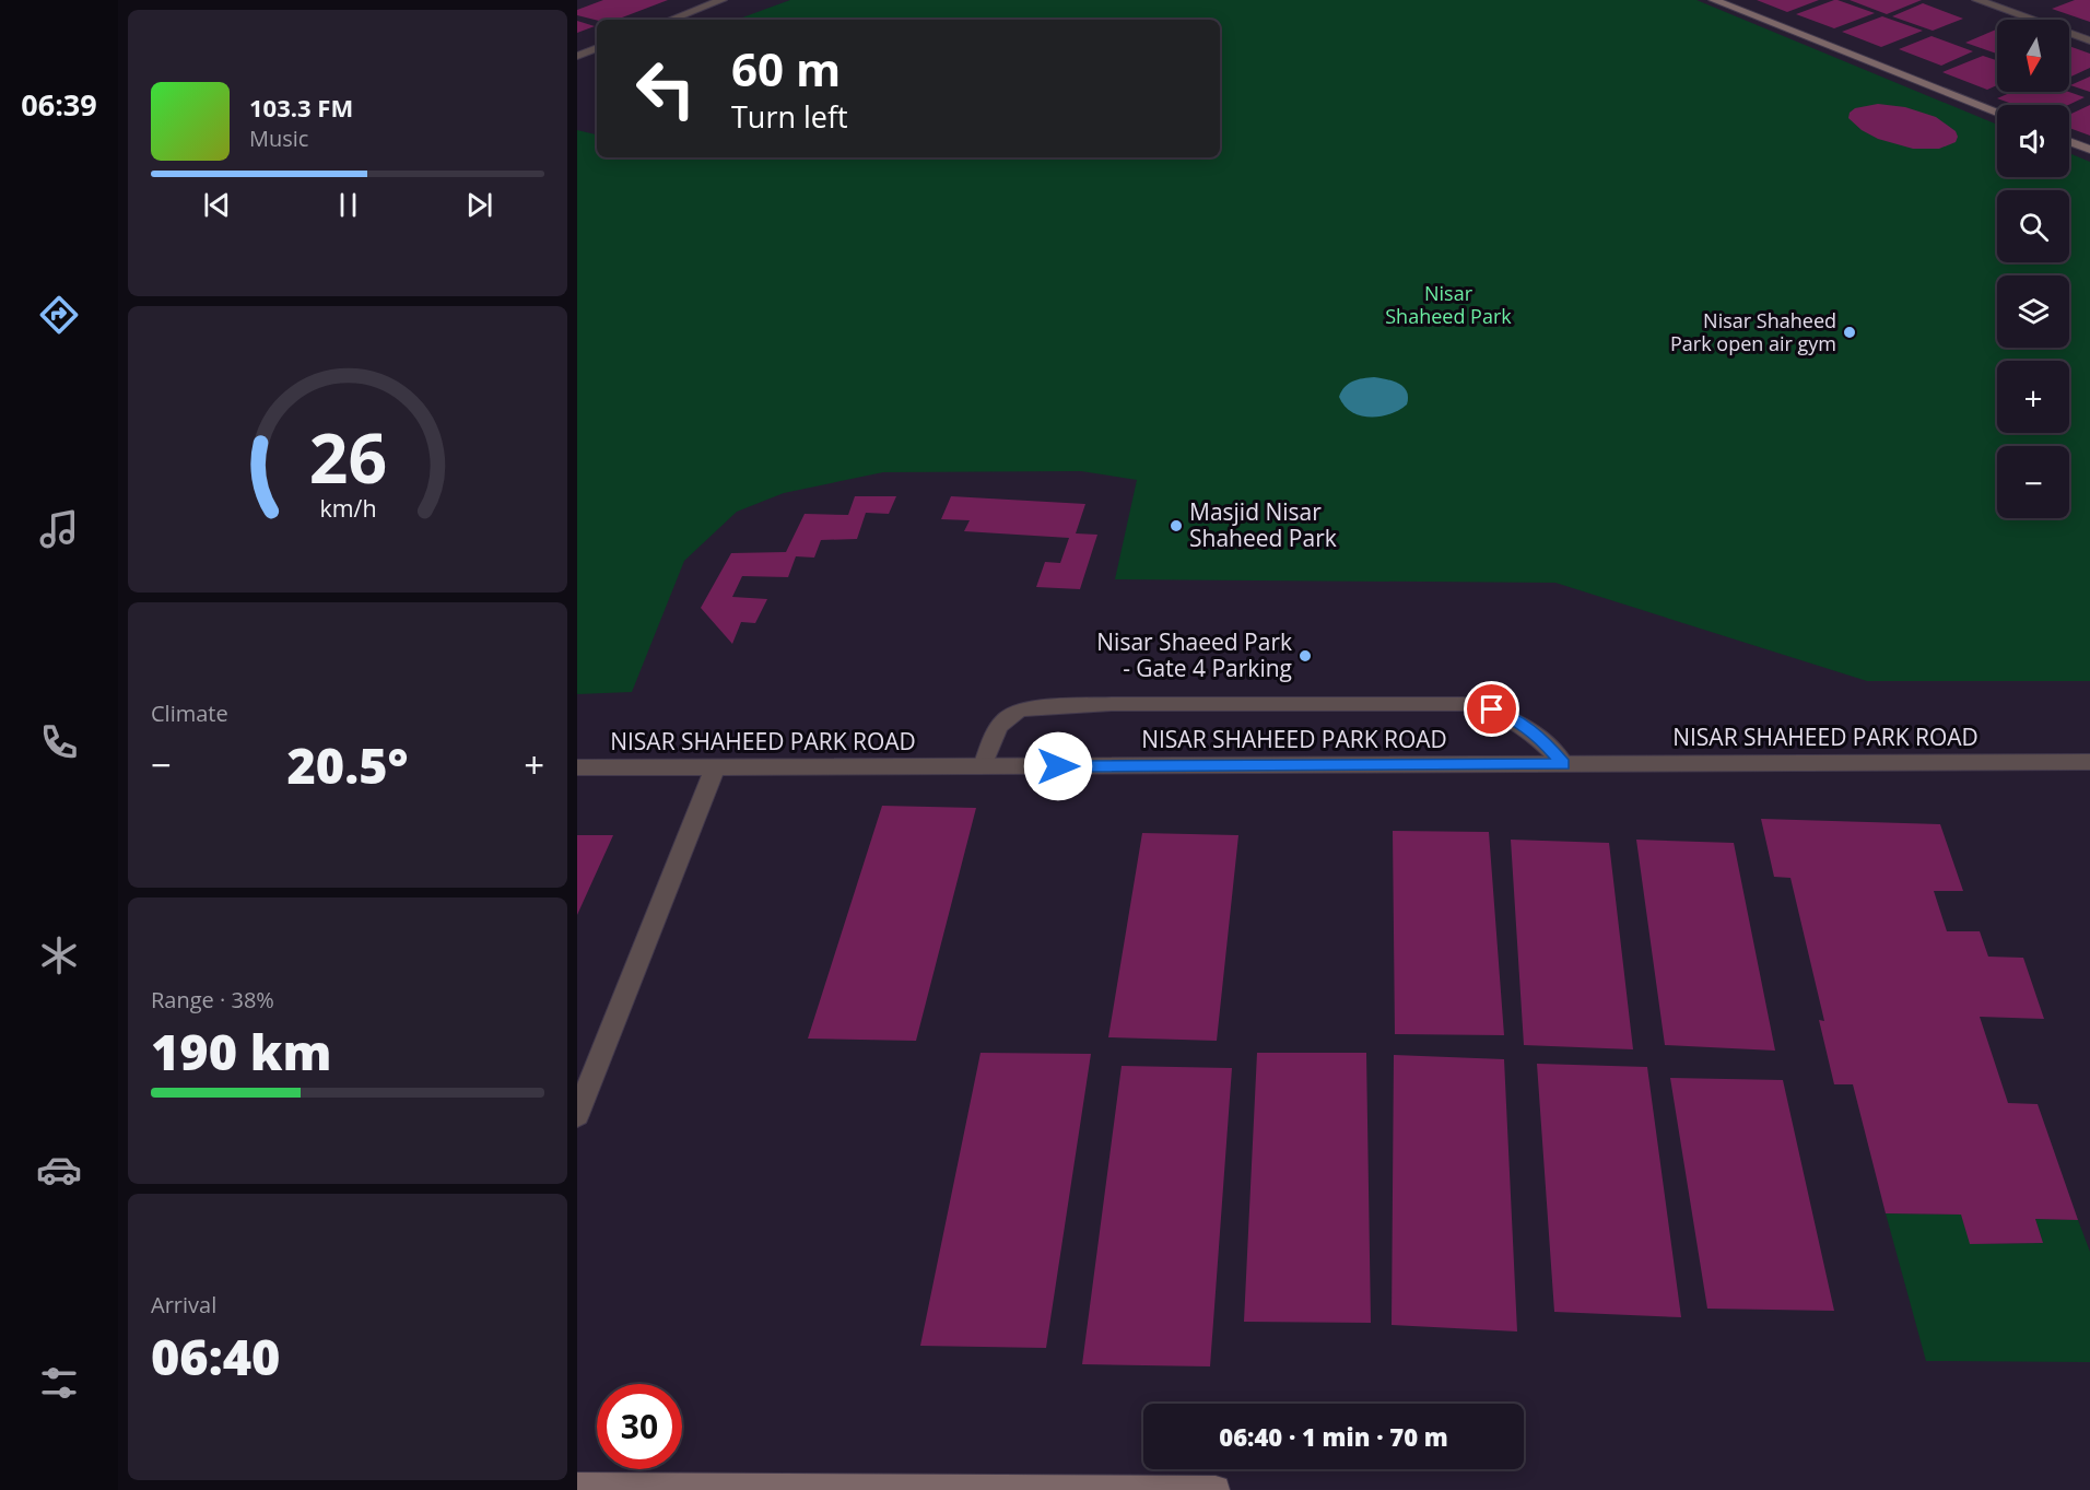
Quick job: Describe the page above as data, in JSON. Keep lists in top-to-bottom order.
{
  "streets": {
    "street": ["NISAR SHAHEED PARK ROAD"]
  },
  "parks": ["Nisar Shaheed Park"],
  "places": ["Nisar Shaheed Park open air gym", "Masjid Nisar Shaheed Park", "Nisar Shaeed Park - Gate 4 Parking"],
  "north": "bottom",
  "page": {
    "tabs": "06:39",
    "map_buttons": ["+", "−"],
    "turn": ["60 m", "Turn left"],
    "song": ["103.3 FM", "Music"],
    "tile": [
      "Climate",
      ["Range · 38%", "190 km"],
      ["Arrival", "06:40"]
    ],
    "heat": ["−", "20.5°", "+"],
    "limit": "30",
    "trip": "06:40 · 1 min · 70 m",
    "gauge": ["26", "km/h"]
  }
}
